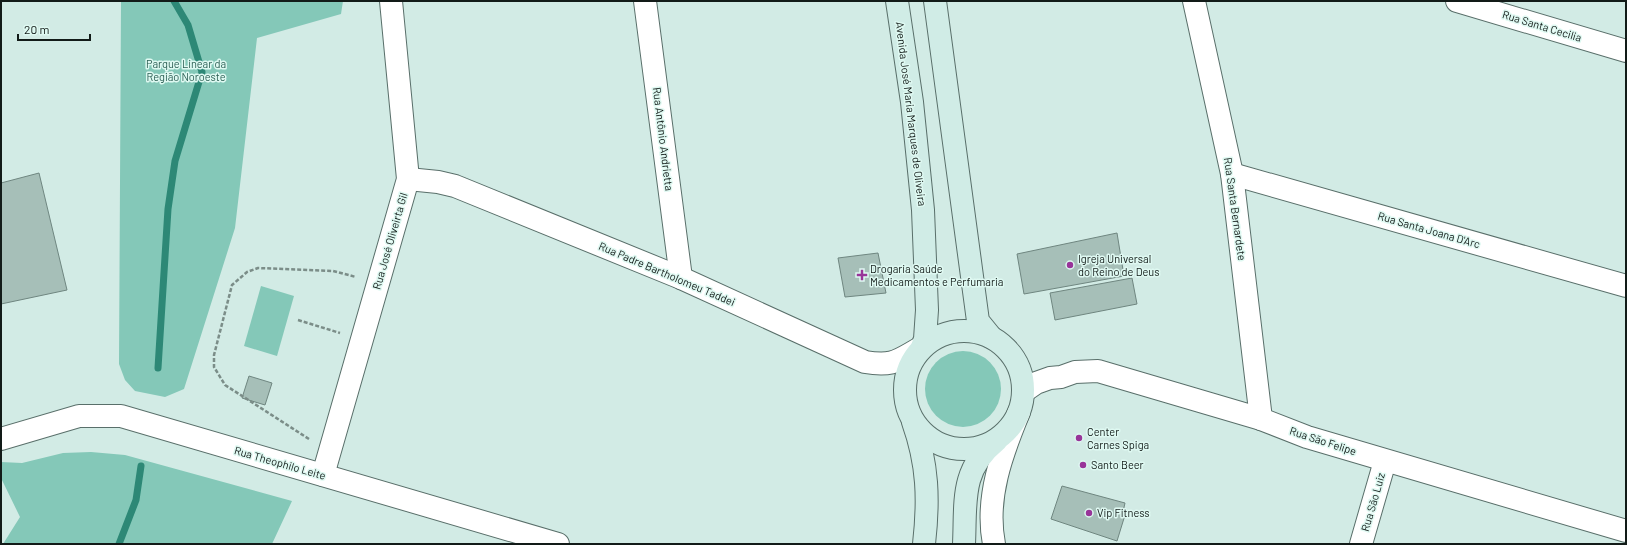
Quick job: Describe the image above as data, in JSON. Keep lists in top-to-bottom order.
{
  "streets": {
    "main road": ["Avenida José Maria Marques de Oliveira"],
    "street": [
      "Rua Santa Cecilia",
      "Rua Antônio Andrietta",
      "Rua Santa Bernardete",
      "Rua Santa Joana D'Arc",
      "Rua José Oliveirta Gil",
      "Rua Padre Bartholomeu Taddei",
      "Rua São Felipe",
      "Rua Theophilo Leite",
      "Rua São Luiz"
    ]
  },
  "crossings": [
    ["Avenida José Maria Marques de Oliveira", "Rua Padre Bartholomeu Taddei"],
    ["Avenida José Maria Marques de Oliveira", "Rua São Felipe"],
    ["Rua Antônio Andrietta", "Rua Padre Bartholomeu Taddei"],
    ["Rua Santa Bernardete", "Rua Santa Joana D'Arc"],
    ["Rua Santa Bernardete", "Rua São Felipe"],
    ["Rua José Oliveirta Gil", "Rua Padre Bartholomeu Taddei"],
    ["Rua José Oliveirta Gil", "Rua Theophilo Leite"],
    ["Rua Padre Bartholomeu Taddei", "Rua São Felipe"],
    ["Rua São Felipe", "Rua São Luiz"]
  ],
  "parks": ["Parque Linear da Região Noroeste"],
  "places": {
    "other": [
      "Igreja Universal do Reino de Deus",
      "Center Carnes Spiga",
      "Santo Beer",
      "Vip Fitness"
    ],
    "health": ["Drogaria Saúde Medicamentos e Perfumaria"]
  },
  "scale_bar": "20 m"
}
